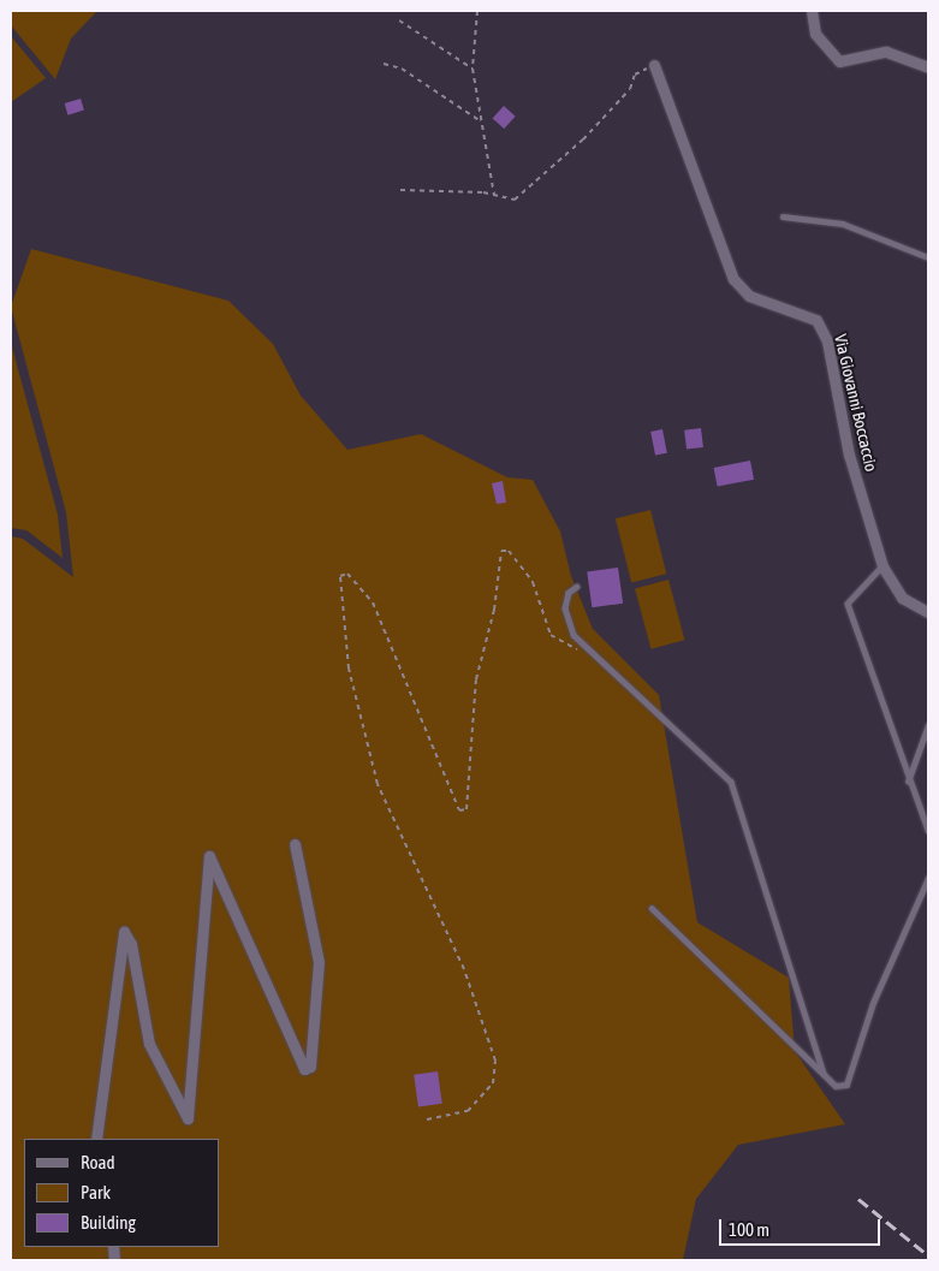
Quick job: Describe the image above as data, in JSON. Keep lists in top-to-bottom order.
{
  "streets": {
    "street": ["Via Giovanni Boccaccio"]
  },
  "legend": ["Road", "Park", "Building"],
  "scale_bar": "100 m"
}
